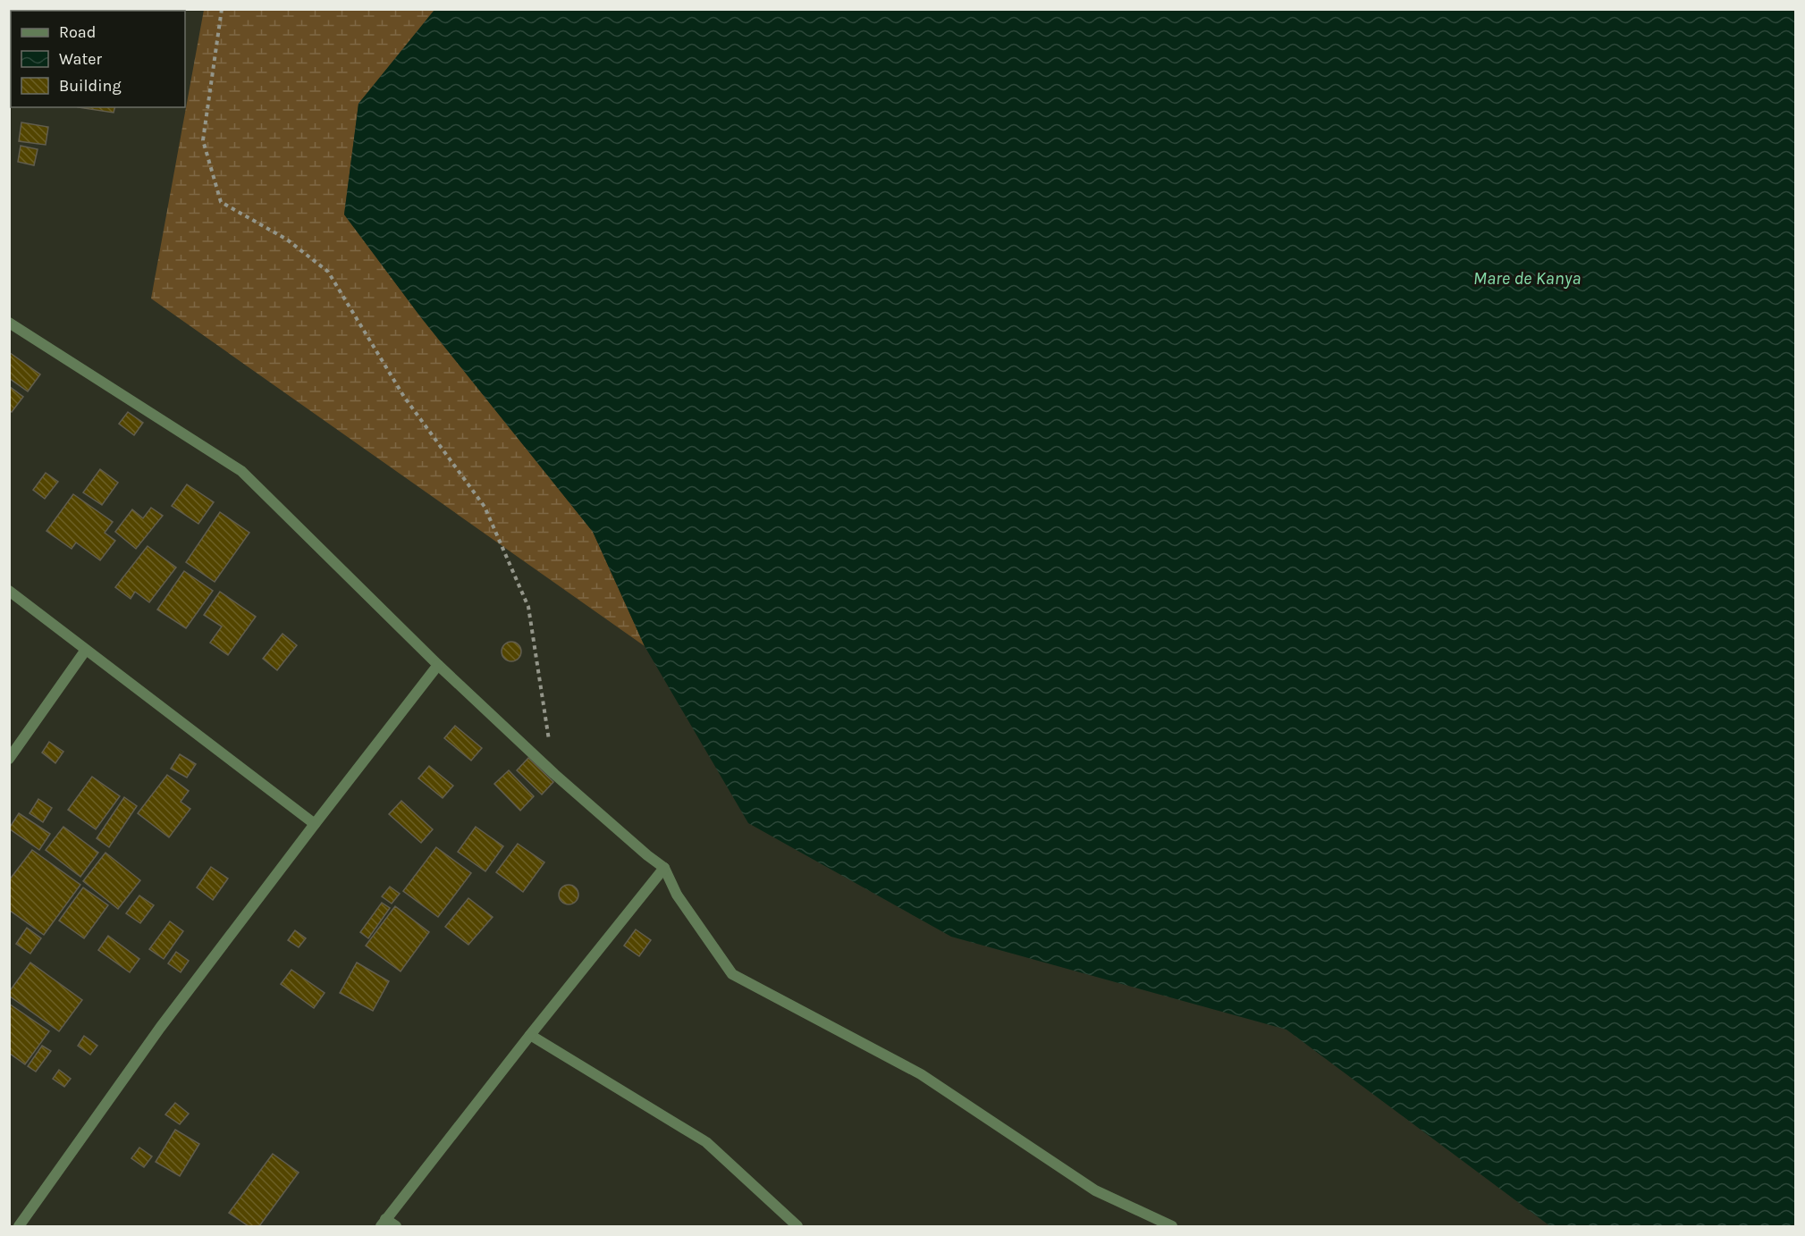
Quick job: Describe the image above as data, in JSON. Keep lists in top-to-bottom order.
{
  "water": ["Mare de Kanya"],
  "legend": ["Road", "Water", "Building"]
}
